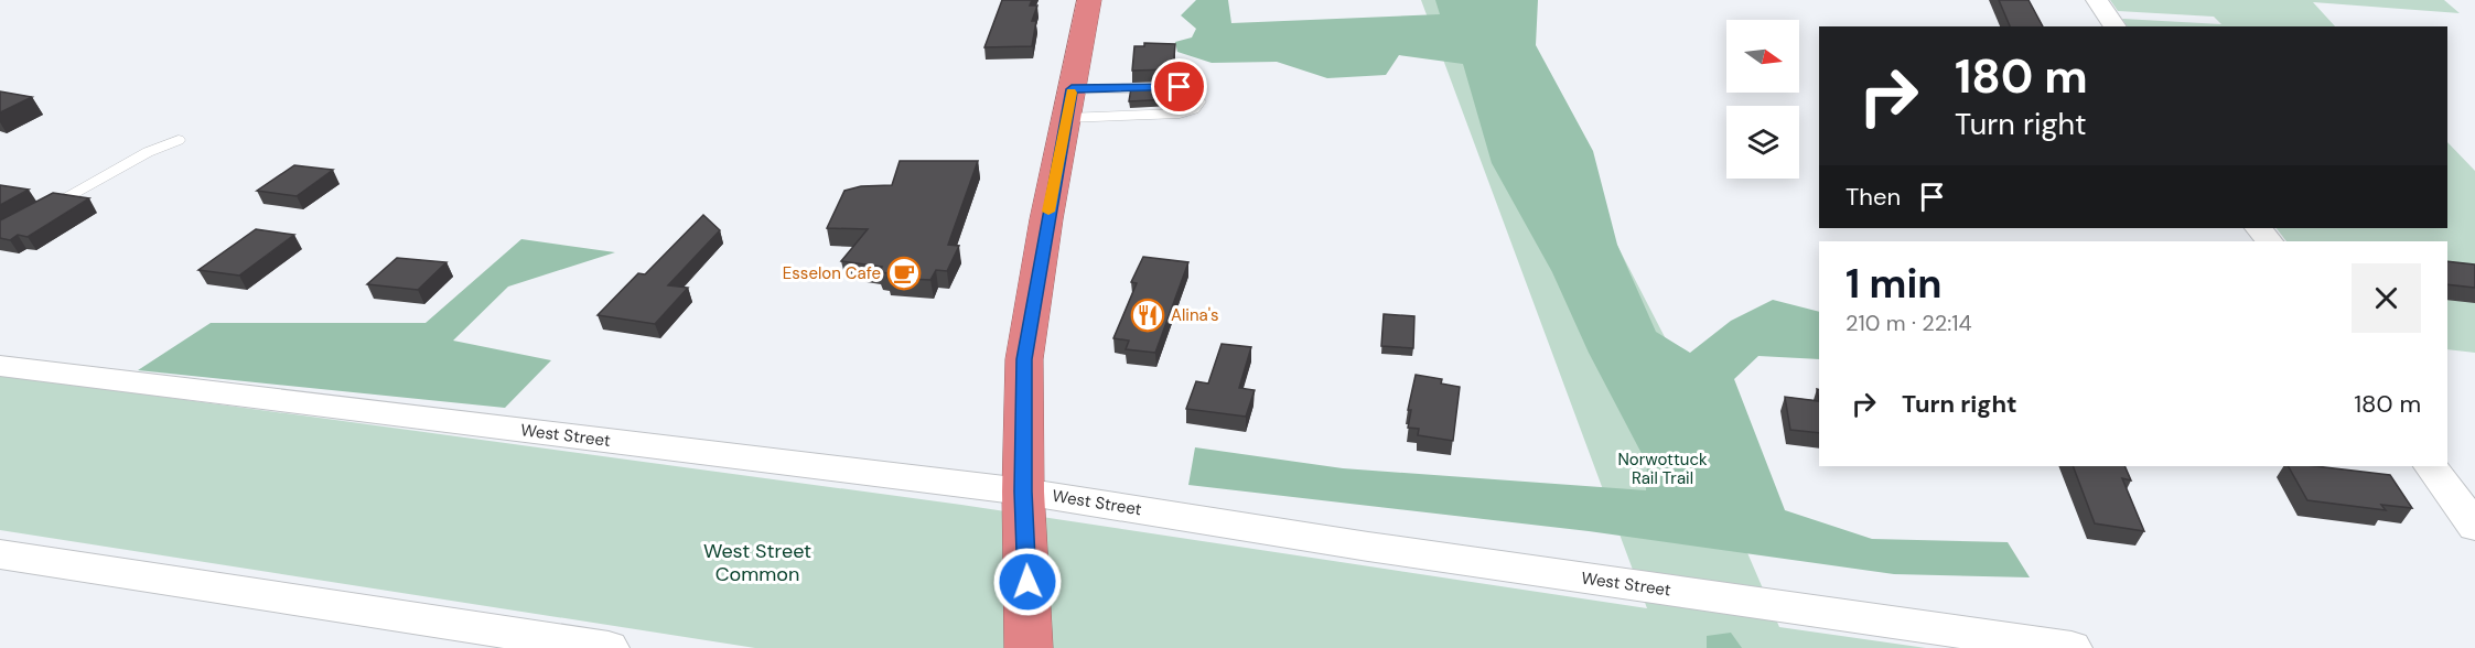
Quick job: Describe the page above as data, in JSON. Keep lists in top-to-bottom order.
{
  "streets": {
    "street": ["West Street"]
  },
  "parks": ["Norwottuck Rail Trail", "West Street Common"],
  "places": {
    "cafe": ["Esselon Cafe"],
    "restaurant": ["Alina's"]
  },
  "north": "right",
  "page": {
    "turn": ["180 m", "Turn right"],
    "then": "Then",
    "heading": ["1 min", "210 m · 22:14"],
    "list": [
      {
        "name": "Turn right",
        "value": "180 m"
      }
    ]
  }
}
